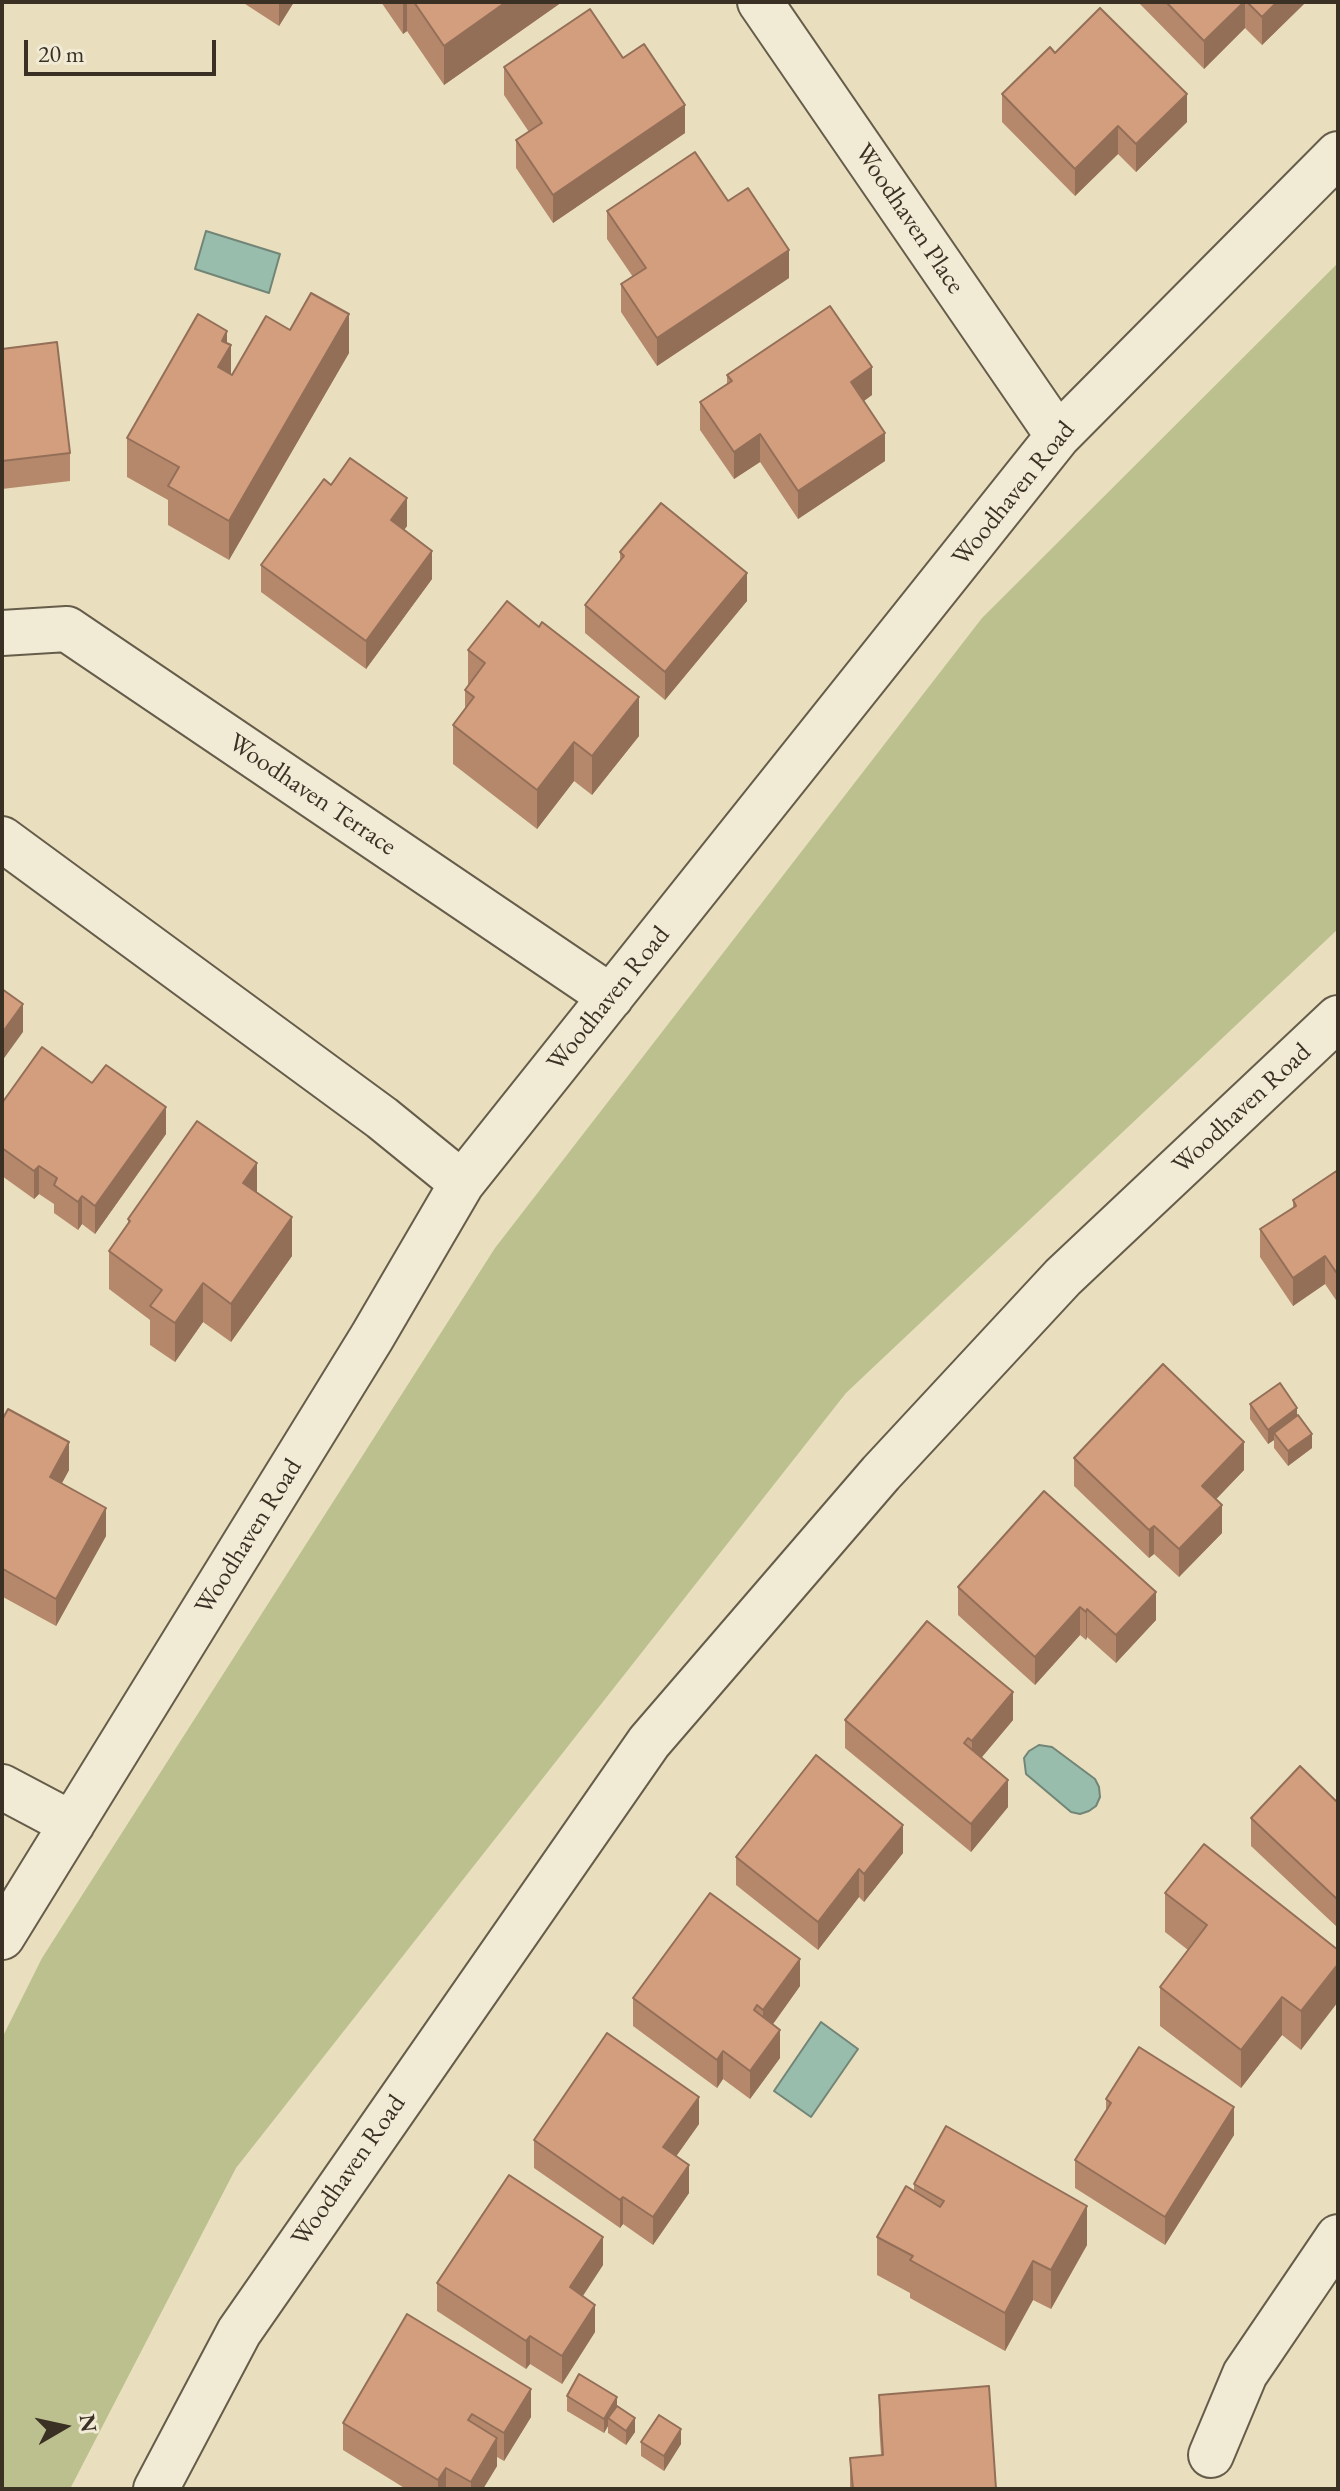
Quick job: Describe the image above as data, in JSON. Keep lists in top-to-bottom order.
{
  "streets": {
    "street": ["Woodhaven Place", "Woodhaven Road", "Woodhaven Terrace"]
  },
  "crossings": [
    ["Woodhaven Place", "Woodhaven Road"],
    ["Woodhaven Road", "Woodhaven Terrace"]
  ],
  "scale_bar": "20 m",
  "north": "right"
}
